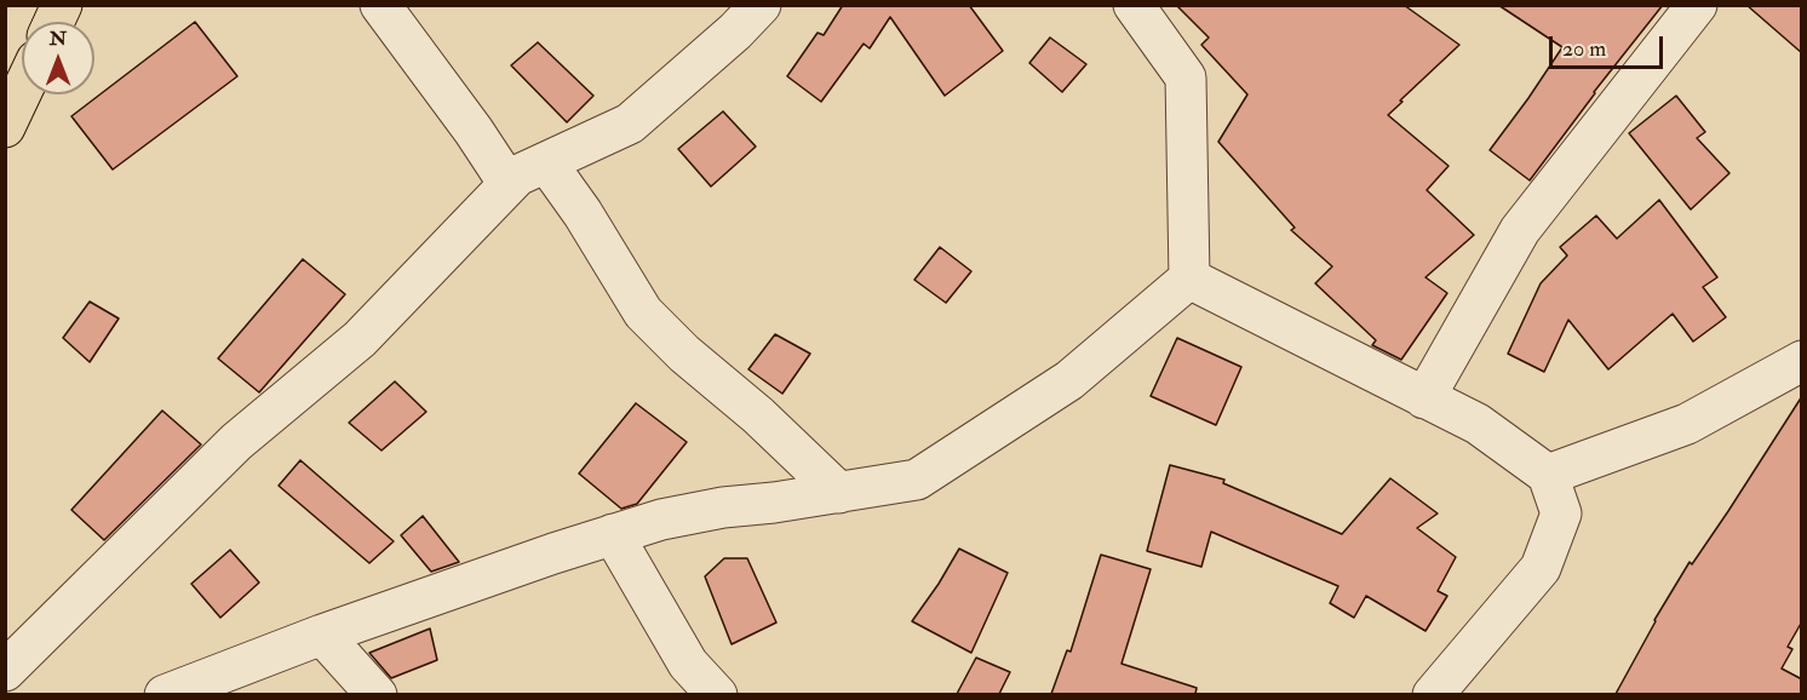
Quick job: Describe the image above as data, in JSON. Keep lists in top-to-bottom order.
{
  "scale_bar": "20 m",
  "north": "top"
}
